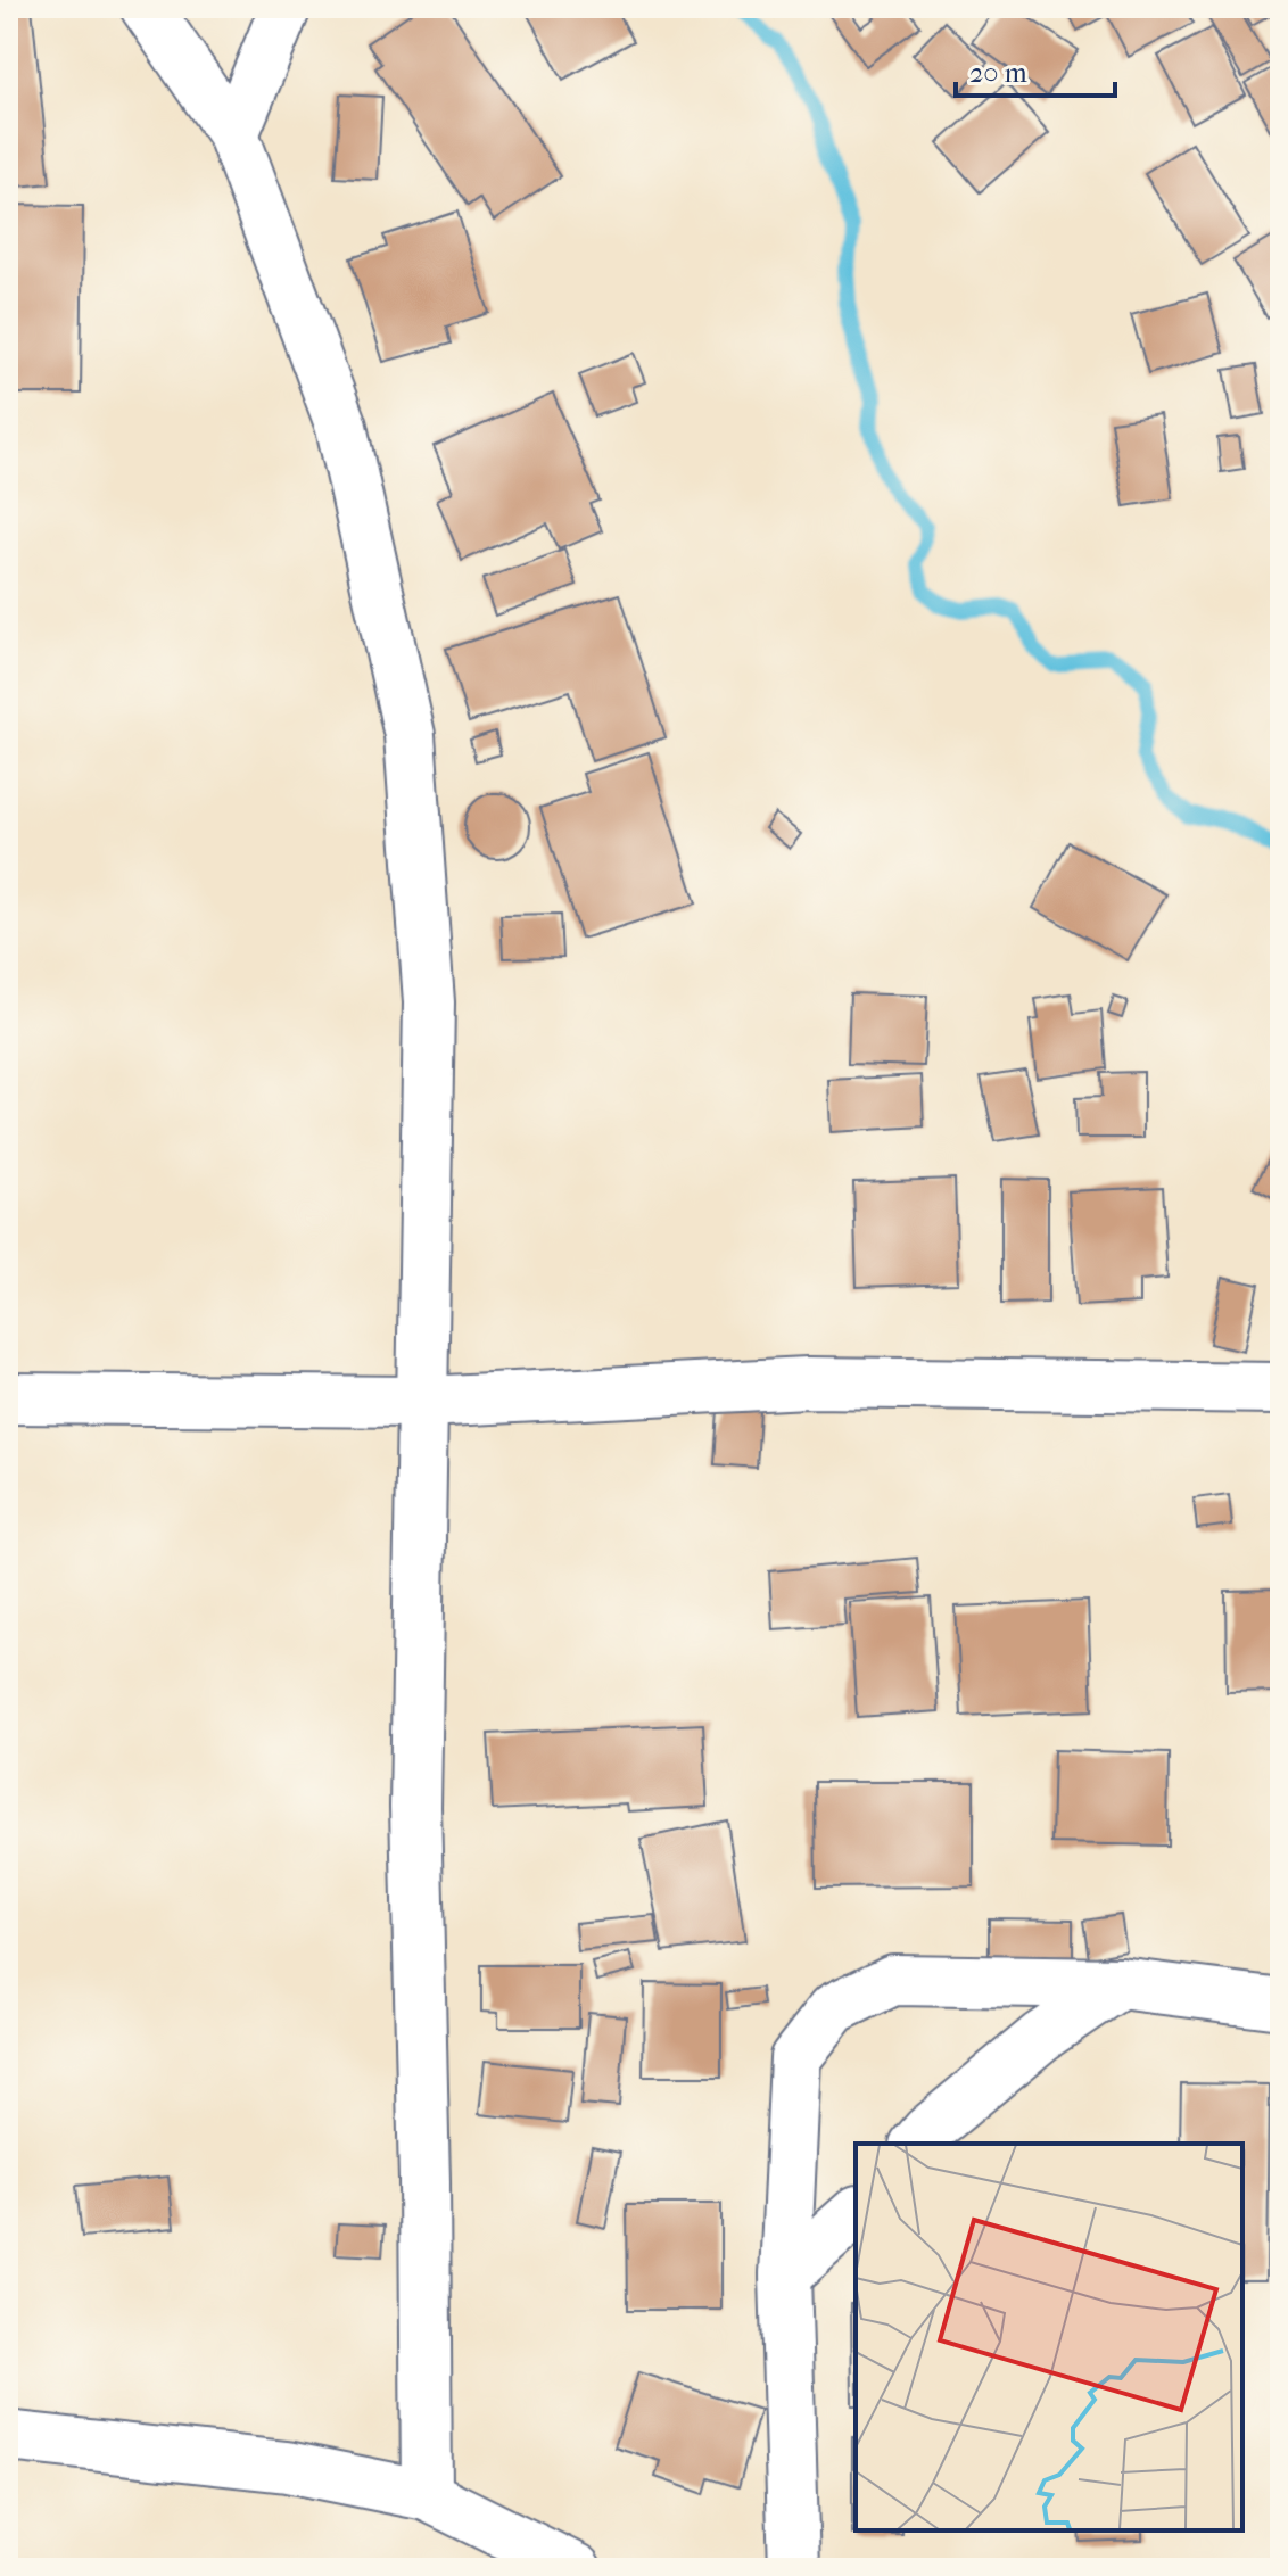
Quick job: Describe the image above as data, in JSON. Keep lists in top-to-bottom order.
{
  "scale_bar": "20 m"
}
